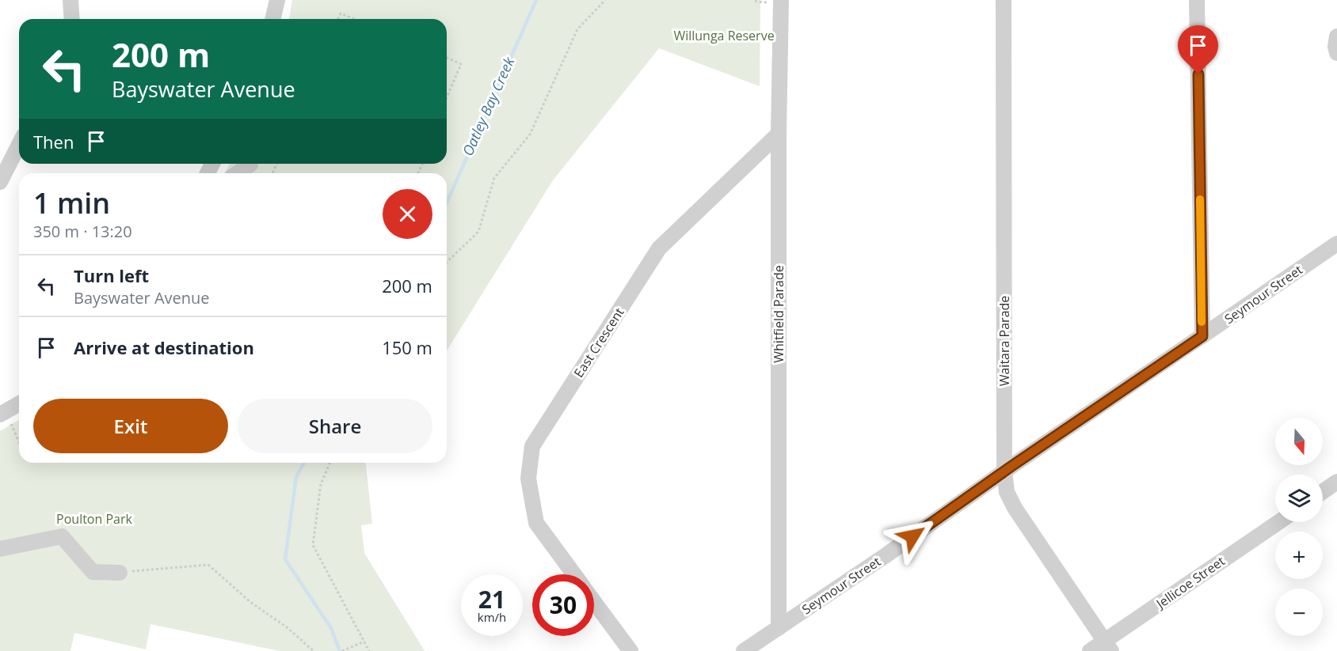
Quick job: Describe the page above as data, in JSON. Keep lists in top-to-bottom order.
{
  "streets": {
    "street": [
      "Seymour Street",
      "Whitfield Parade",
      "Waitara Parade",
      "East Crescent",
      "Jellicoe Street"
    ]
  },
  "crossings": [
    ["Seymour Street", "Whitfield Parade"],
    ["Seymour Street", "Waitara Parade"],
    ["Whitfield Parade", "East Crescent"],
    ["Waitara Parade", "Jellicoe Street"]
  ],
  "water": ["Oatley Bay Creek"],
  "parks": ["Willunga Reserve", "Poulton Park"],
  "north": "bottom",
  "page": {
    "turn": ["200 m", "Bayswater Avenue"],
    "then": "Then",
    "heading": ["1 min", "350 m · 13:20"],
    "list": [
      {
        "name": "Turn left",
        "note": "Bayswater Avenue",
        "value": "200 m"
      },
      {
        "name": "Arrive at destination",
        "value": "150 m"
      }
    ],
    "buttons": ["Exit", "Share"],
    "map_buttons": ["+", "−"],
    "speed": "21 km/h",
    "limit": "30"
  }
}
